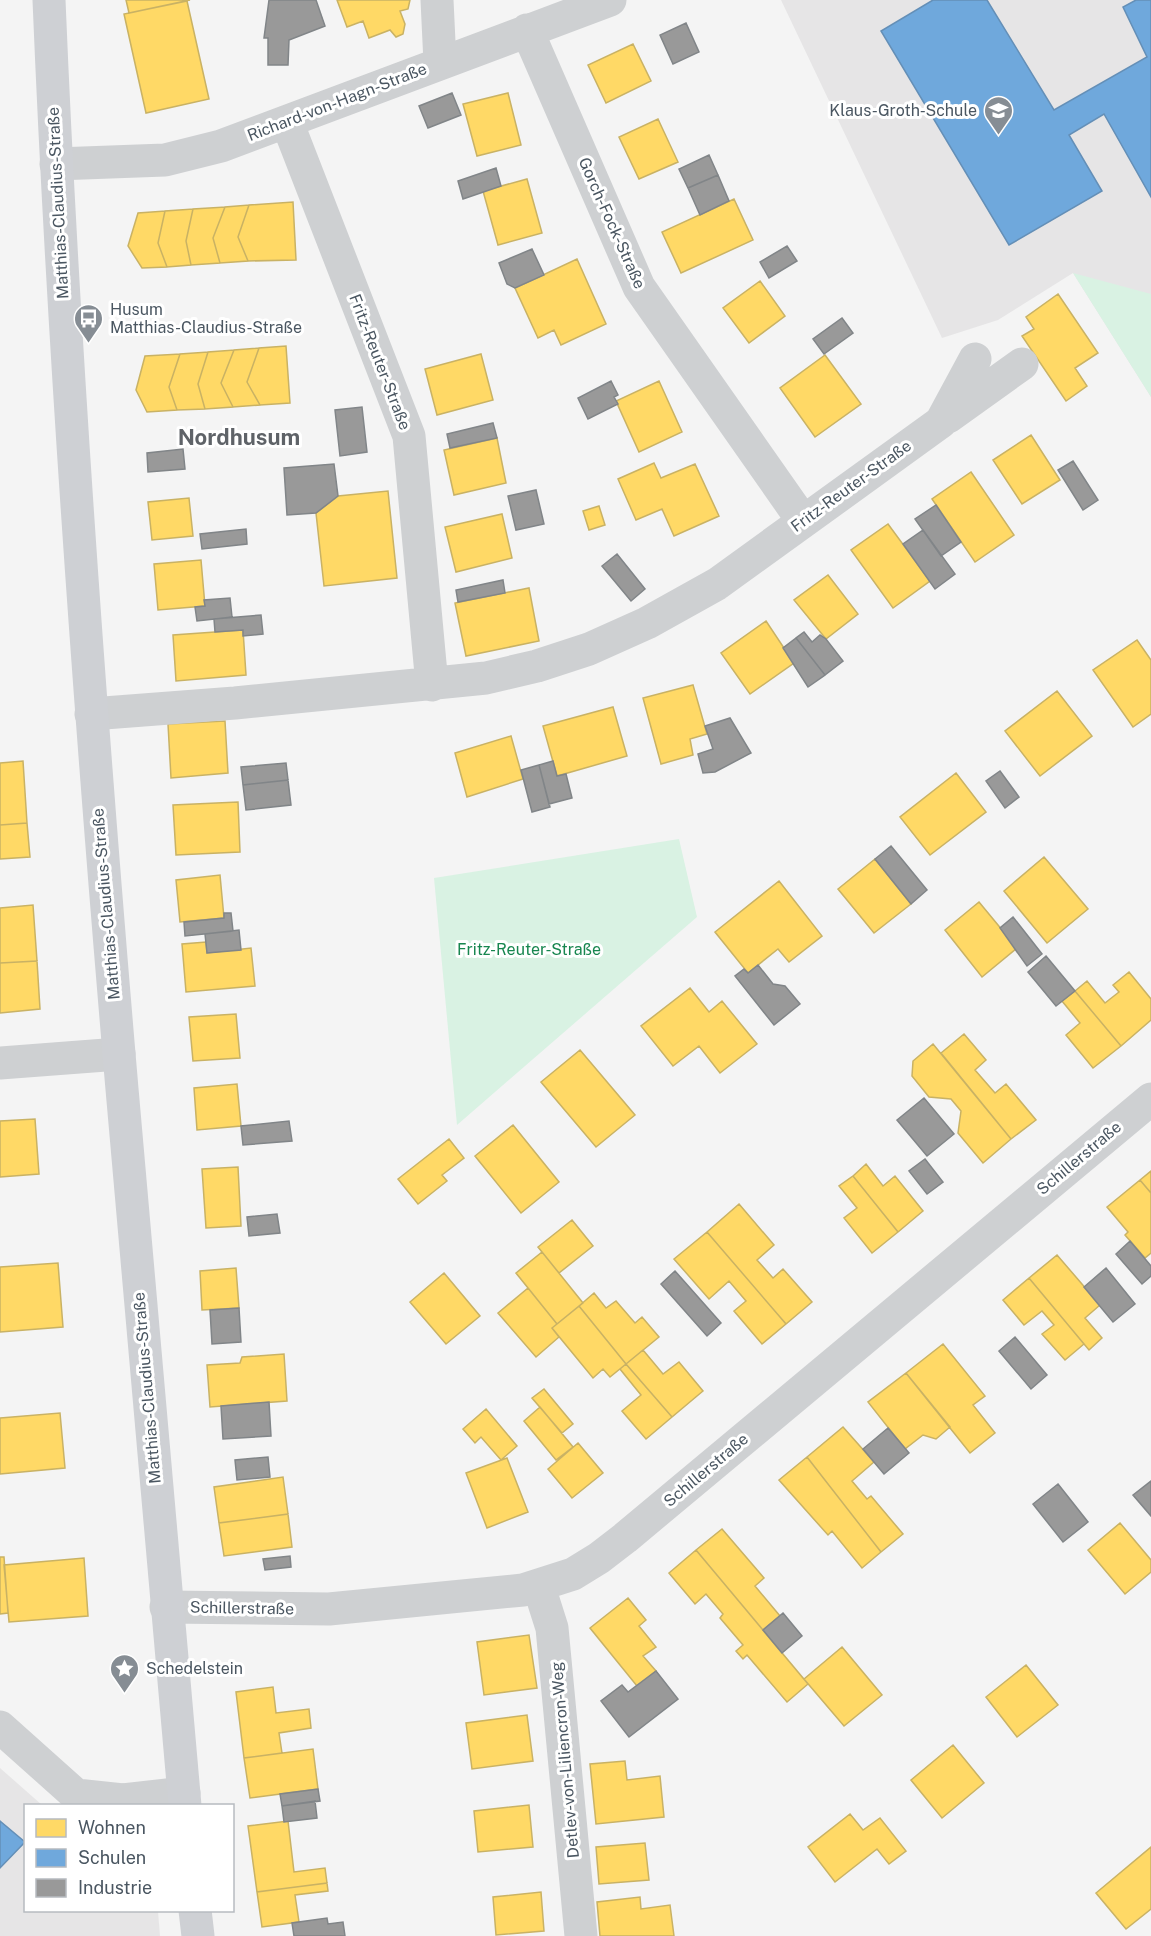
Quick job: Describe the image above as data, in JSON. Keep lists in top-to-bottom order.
{
  "streets": {
    "street": [
      "Richard-von-Hagn-Straße",
      "Matthias-Claudius-Straße",
      "Gorch-Fock-Straße",
      "Fritz-Reuter-Straße",
      "Schillerstraße",
      "Detlev-von-Liliencron-Weg"
    ]
  },
  "crossings": [
    ["Richard-von-Hagn-Straße", "Matthias-Claudius-Straße"],
    ["Richard-von-Hagn-Straße", "Gorch-Fock-Straße"],
    ["Richard-von-Hagn-Straße", "Fritz-Reuter-Straße"],
    ["Matthias-Claudius-Straße", "Fritz-Reuter-Straße"],
    ["Matthias-Claudius-Straße", "Schillerstraße"],
    ["Gorch-Fock-Straße", "Fritz-Reuter-Straße"],
    ["Schillerstraße", "Detlev-von-Liliencron-Weg"]
  ],
  "districts": ["Nordhusum"],
  "parks": ["Fritz-Reuter-Straße"],
  "places": {
    "school or university": ["Klaus-Groth-Schule"],
    "bus stop": ["Husum Matthias-Claudius-Straße"],
    "place": ["Schedelstein"]
  },
  "legend": ["Wohnen", "Schulen", "Industrie"]
}
